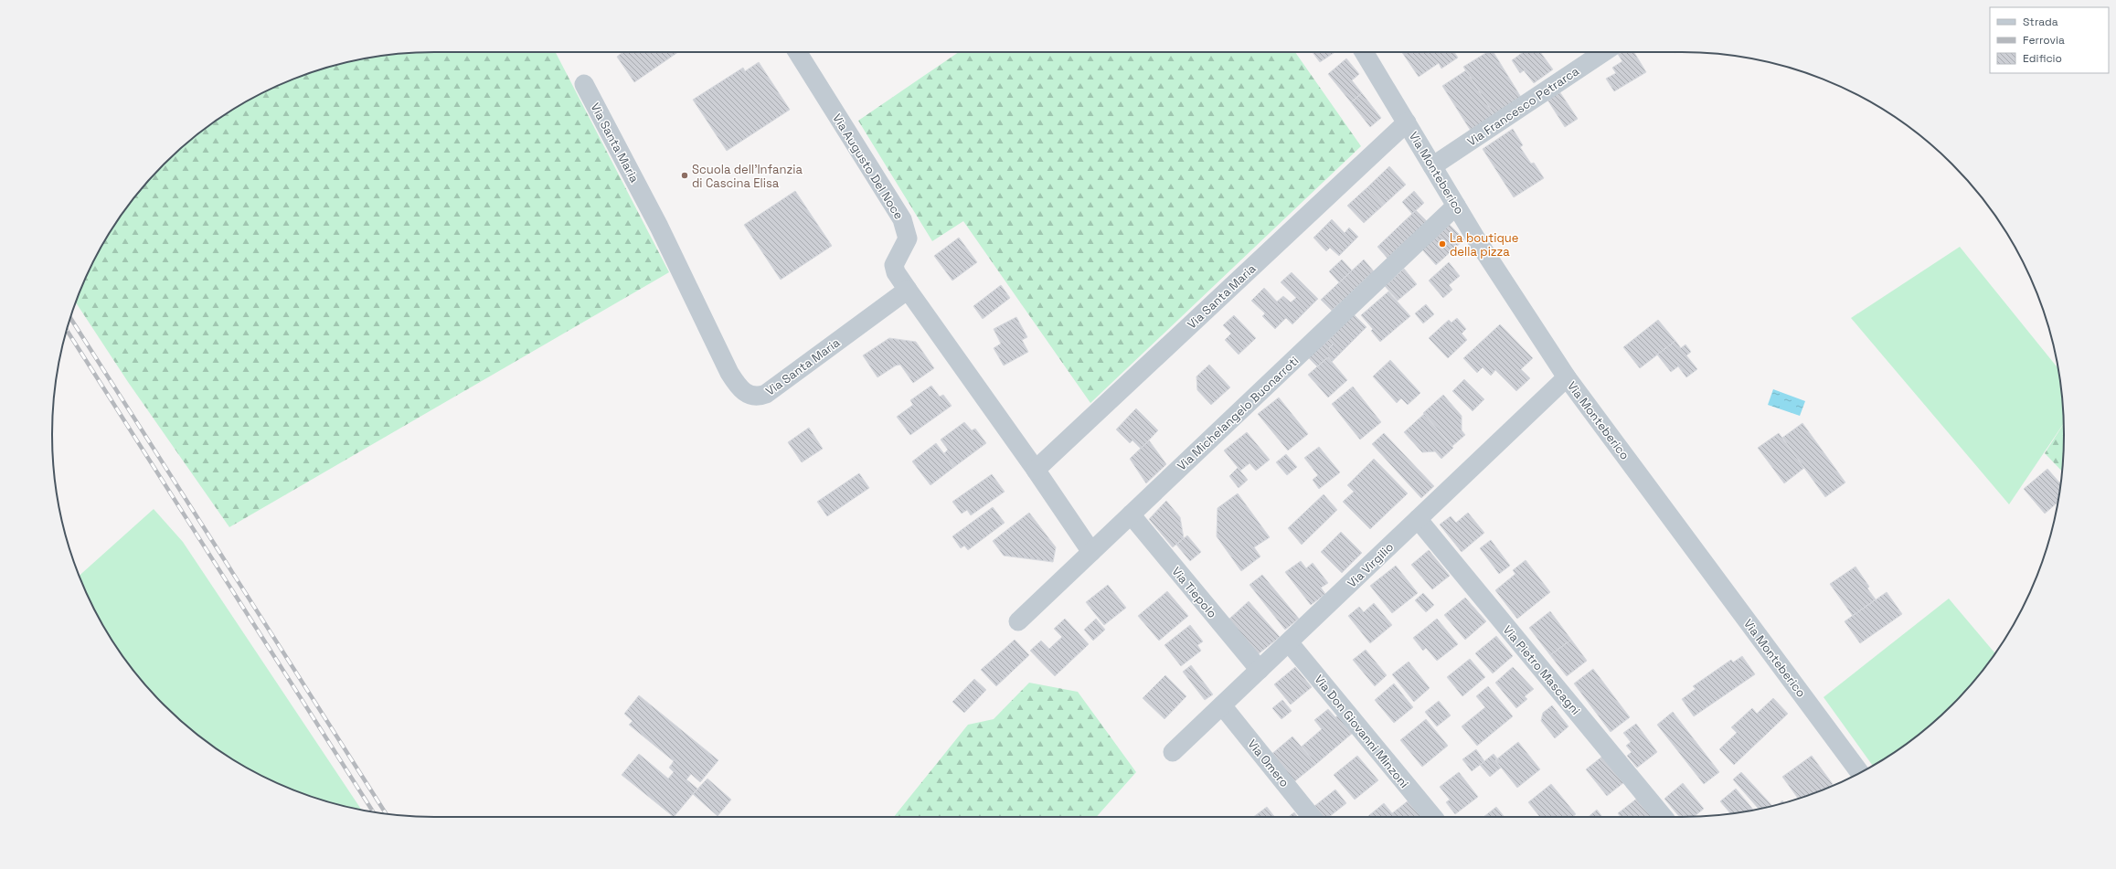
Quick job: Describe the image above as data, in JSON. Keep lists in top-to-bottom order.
{
  "streets": {
    "street": [
      "Via Francesco Petrarca",
      "Via Santa Maria",
      "Via Augusto Del Noce",
      "Via Monteberico",
      "Via Michelangelo Buonarroti",
      "Via Virgilio",
      "Via Tiepolo",
      "Via Pietro Mascagni",
      "Via Don Giovanni Minzoni",
      "Via Omero"
    ]
  },
  "crossings": [
    ["Via Francesco Petrarca", "Via Monteberico"],
    ["Via Santa Maria", "Via Augusto Del Noce"],
    ["Via Santa Maria", "Via Monteberico"],
    ["Via Monteberico", "Via Michelangelo Buonarroti"],
    ["Via Monteberico", "Via Virgilio"],
    ["Via Michelangelo Buonarroti", "Via Tiepolo"],
    ["Via Virgilio", "Via Tiepolo"],
    ["Via Virgilio", "Via Pietro Mascagni"],
    ["Via Virgilio", "Via Don Giovanni Minzoni"],
    ["Via Virgilio", "Via Omero"]
  ],
  "places": ["Scuola dell'Infanzia di Cascina Elisa", "La boutique della pizza"],
  "legend": ["Strada", "Ferrovia", "Edificio"]
}
